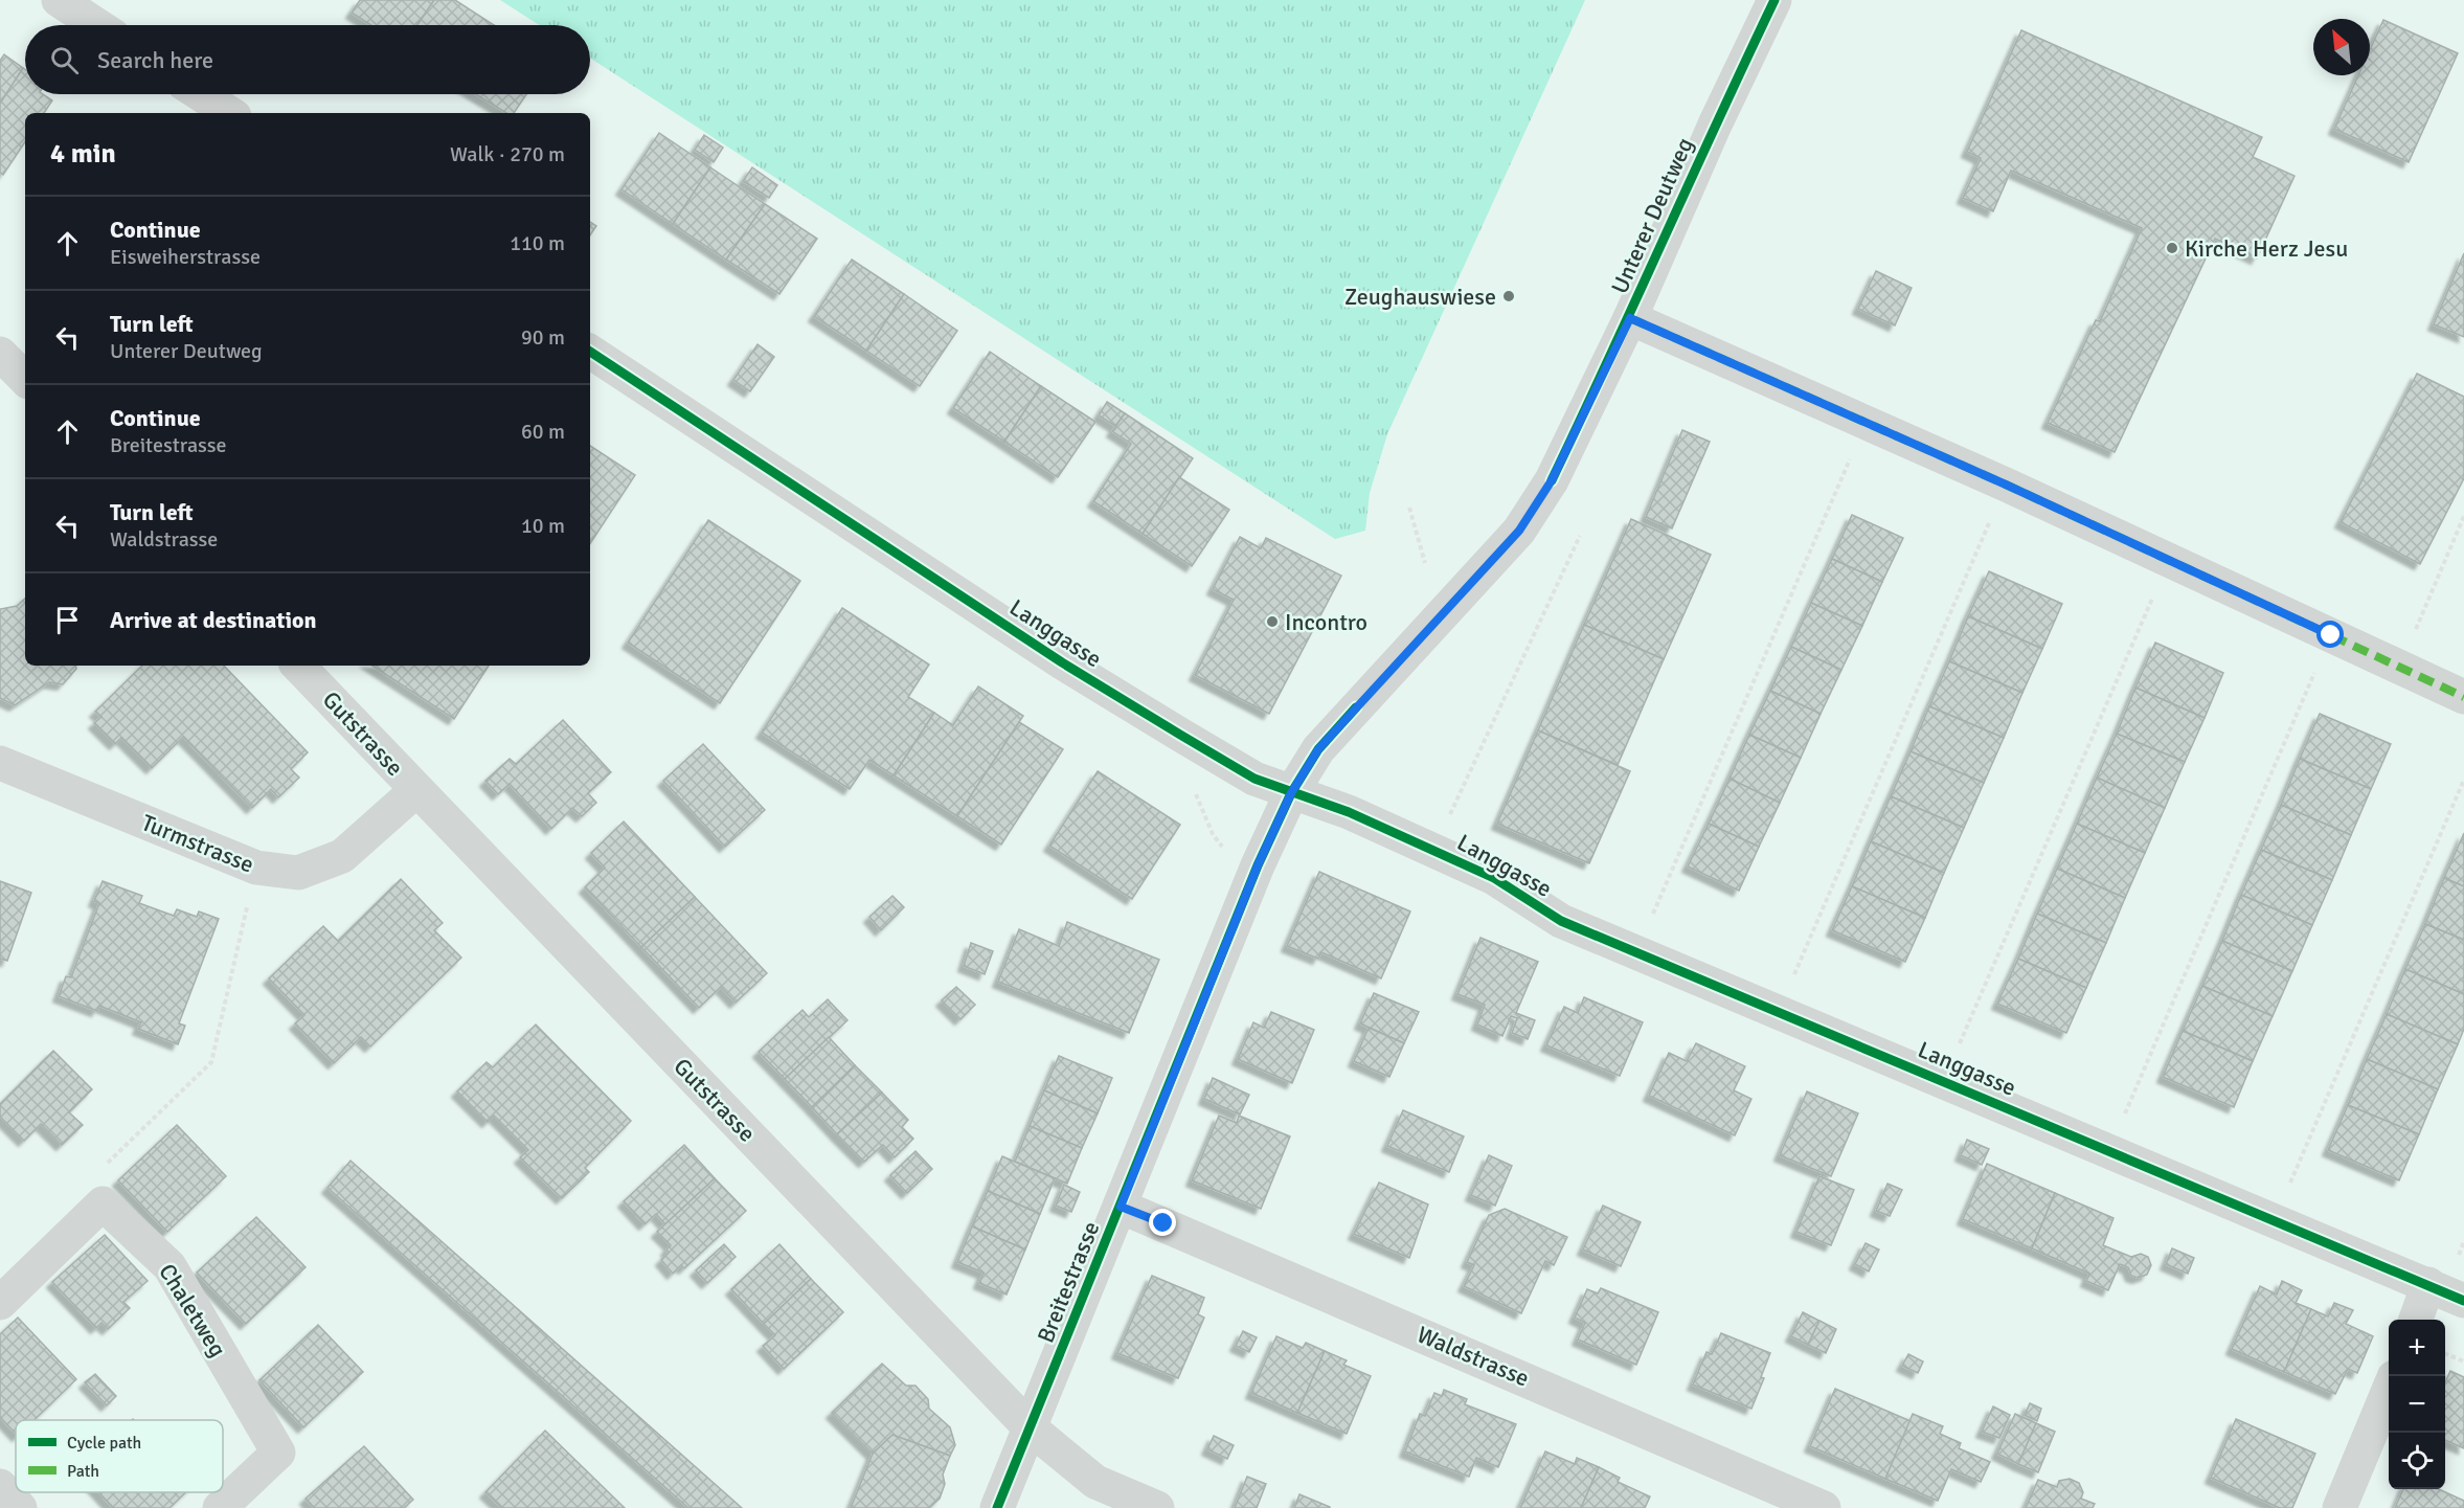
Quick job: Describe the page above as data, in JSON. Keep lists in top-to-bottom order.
{
  "streets": {
    "street": [
      "Unterer Deutweg",
      "Langgasse",
      "Gutstrasse",
      "Turmstrasse",
      "Breitestrasse",
      "Chaletweg",
      "Waldstrasse"
    ]
  },
  "crossings": [
    ["Unterer Deutweg", "Langgasse"],
    ["Unterer Deutweg", "Breitestrasse"],
    ["Langgasse", "Breitestrasse"],
    ["Gutstrasse", "Turmstrasse"],
    ["Gutstrasse", "Breitestrasse"],
    ["Breitestrasse", "Waldstrasse"]
  ],
  "places": ["Kirche Herz Jesu", "Zeughauswiese", "Incontro"],
  "legend": ["Cycle path", "Path"],
  "north": "top left",
  "page": {
    "search": "Search here",
    "heading": ["4 min", "Walk · 270 m"],
    "list": [
      ["Continue", "Eisweiherstrasse", "110 m"],
      ["Turn left", "Unterer Deutweg", "90 m"],
      ["Continue", "Breitestrasse", "60 m"],
      ["Turn left", "Waldstrasse", "10 m"],
      "Arrive at destination"
    ],
    "map_buttons": ["+", "−"]
  }
}
